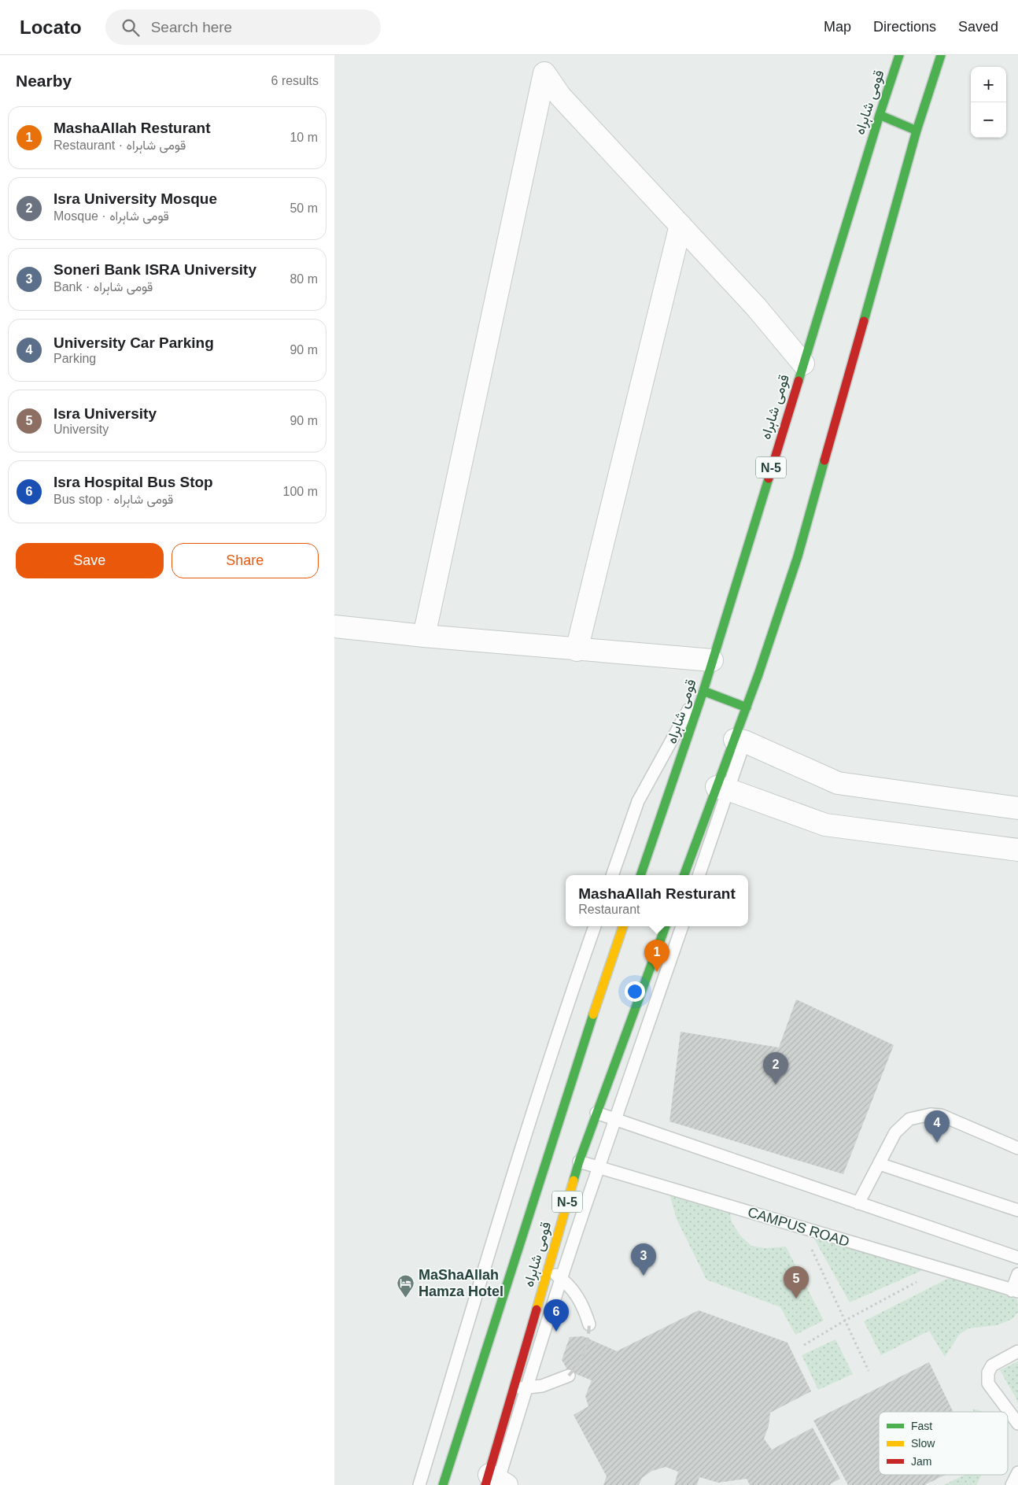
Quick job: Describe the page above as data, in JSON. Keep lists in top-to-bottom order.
{
  "streets": {
    "highway": ["قومی شاہراہ", "N-5"],
    "lane": ["CAMPUS ROAD"]
  },
  "crossings": [
    ["قومی شاہراہ", "CAMPUS ROAD"]
  ],
  "places": {
    "hotel": ["MaShaAllah Hamza Hotel"]
  },
  "legend": ["Fast", "Slow", "Jam"],
  "page": {
    "header": "Locato",
    "search": "Search here",
    "nav": ["Map", "Directions", "Saved"],
    "heading": ["Nearby", "6 results"],
    "map_buttons": ["+", "−"],
    "list": [
      {
        "mark": "1",
        "name": "MashaAllah Resturant",
        "note": "Restaurant · قومی شاہراہ",
        "value": "10 m"
      },
      {
        "mark": "2",
        "name": "Isra University Mosque",
        "note": "Mosque · قومی شاہراہ",
        "value": "50 m"
      },
      {
        "mark": "3",
        "name": "Soneri Bank ISRA University",
        "note": "Bank · قومی شاہراہ",
        "value": "80 m"
      },
      {
        "mark": "4",
        "name": "University Car Parking",
        "note": "Parking",
        "value": "90 m"
      },
      {
        "mark": "5",
        "name": "Isra University",
        "note": "University",
        "value": "90 m"
      },
      {
        "mark": "6",
        "name": "Isra Hospital Bus Stop",
        "note": "Bus stop · قومی شاہراہ",
        "value": "100 m"
      }
    ],
    "buttons": ["Save", "Share"],
    "popup": ["MashaAllah Resturant", "Restaurant"],
    "pins": [
      "1",
      "2",
      "4",
      "3",
      "5",
      "6"
    ]
  }
}
